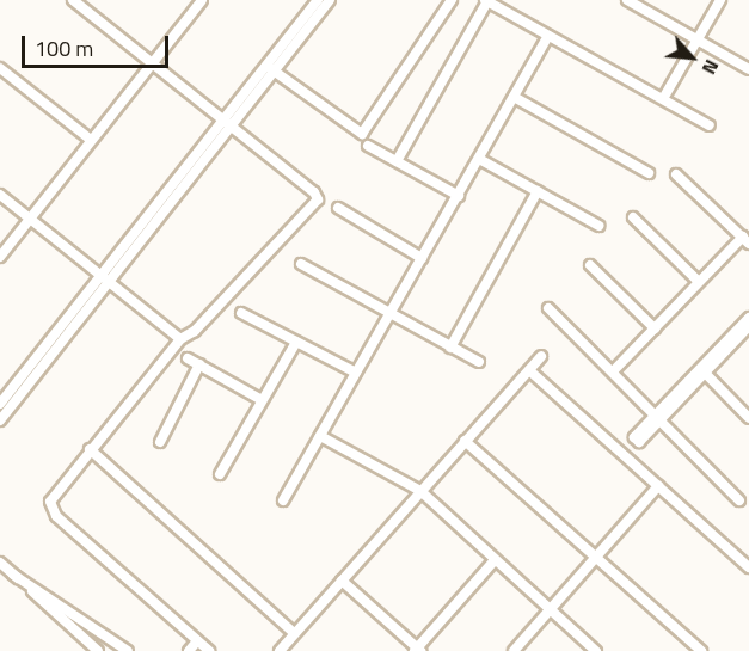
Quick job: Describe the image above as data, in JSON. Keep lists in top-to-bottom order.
{
  "scale_bar": "100 m",
  "north": "bottom right"
}
